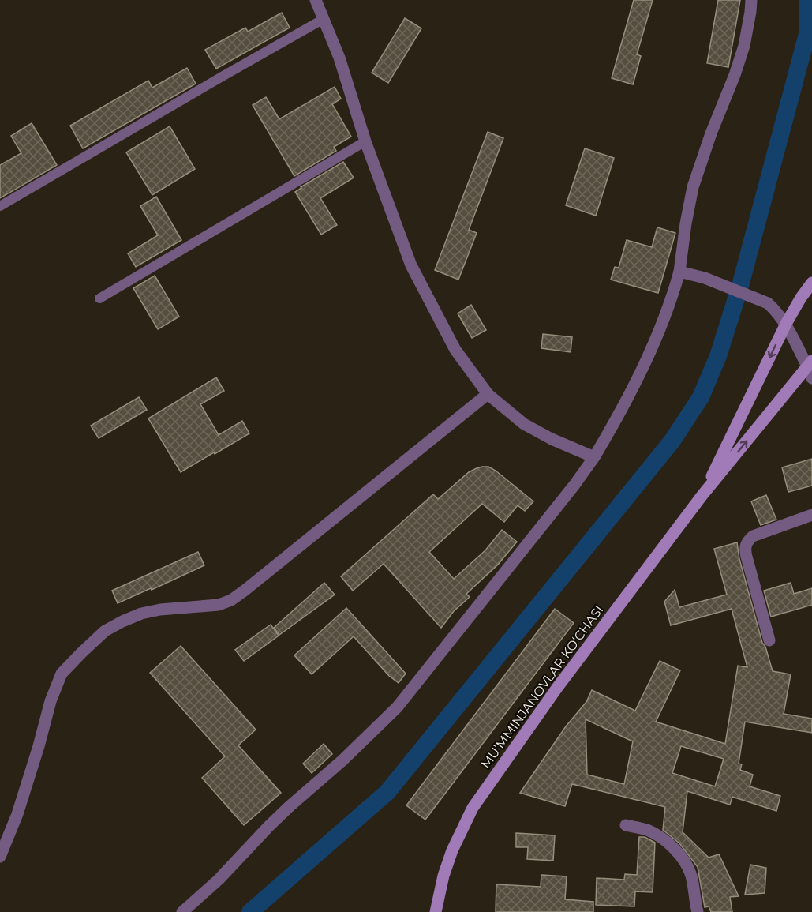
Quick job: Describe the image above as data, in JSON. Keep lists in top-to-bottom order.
{
  "streets": {
    "main road": ["MU’MMINJANOVLAR KO‘CHASI"]
  }
}
